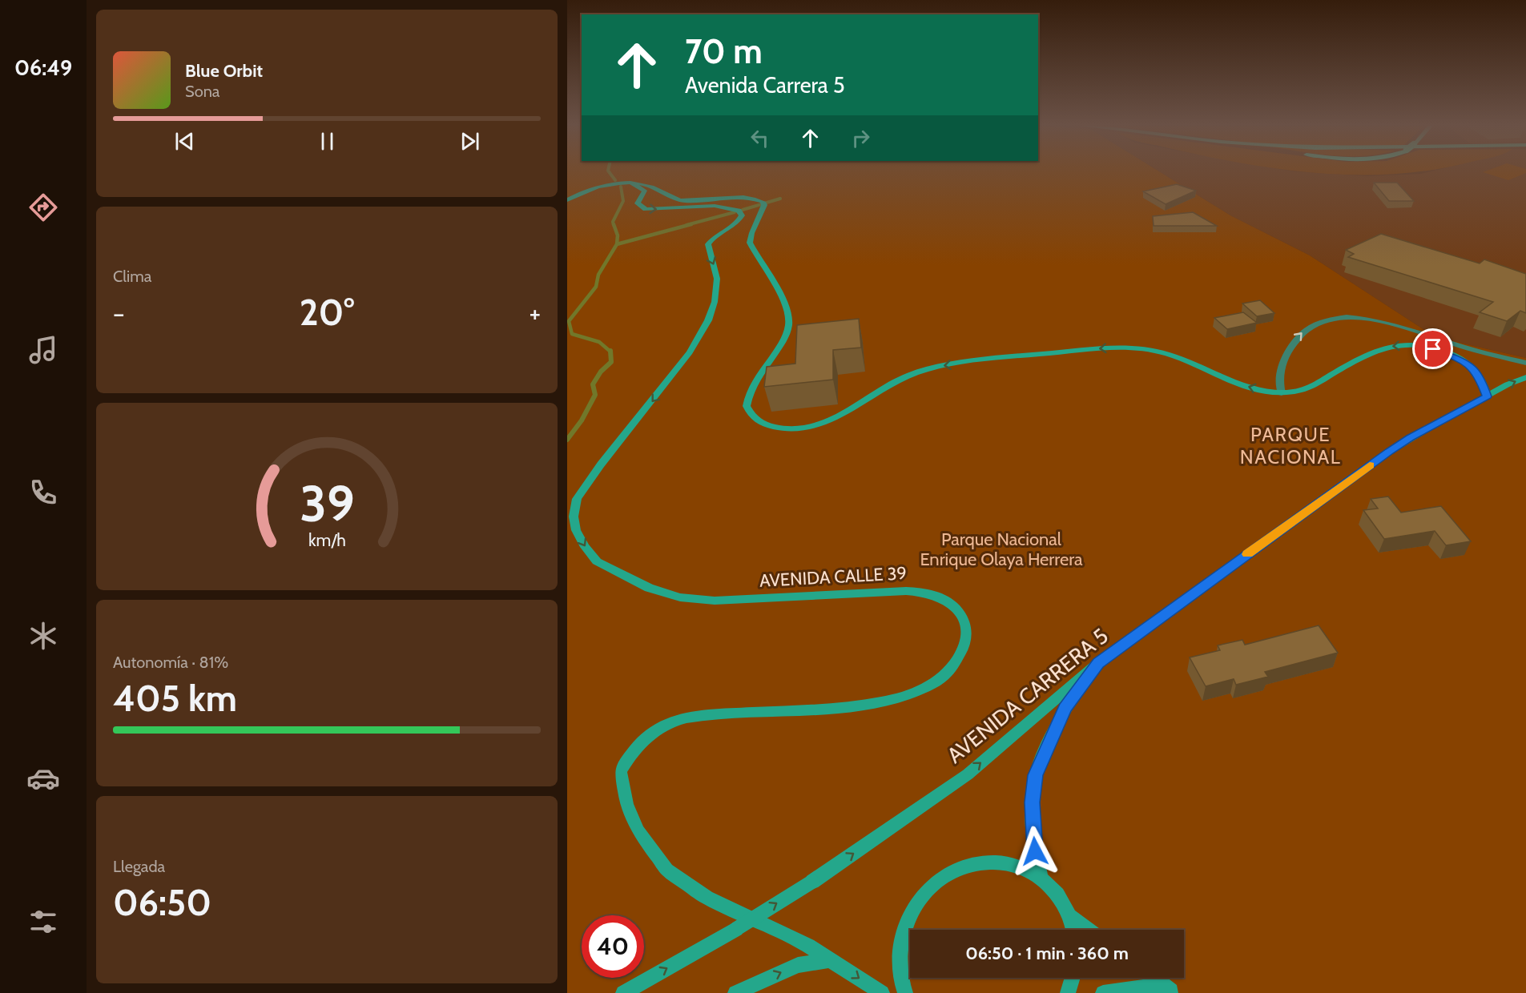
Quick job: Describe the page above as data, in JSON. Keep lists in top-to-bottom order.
{
  "streets": {
    "street": ["AVENIDA CALLE 39", "AVENIDA CARRERA 5"]
  },
  "one_way": ["AVENIDA CARRERA 5"],
  "districts": ["PARQUE NACIONAL"],
  "parks": ["Parque Nacional Enrique Olaya Herrera"],
  "page": {
    "tabs": "06:49",
    "turn": ["70 m", "Avenida Carrera 5"],
    "song": ["Blue Orbit", "Sona"],
    "tile": [
      "Clima",
      ["Autonomía · 81%", "405 km"],
      ["Llegada", "06:50"]
    ],
    "heat": ["−", "20°", "+"],
    "limit": "40",
    "trip": "06:50 · 1 min · 360 m",
    "gauge": ["39", "km/h"]
  }
}
